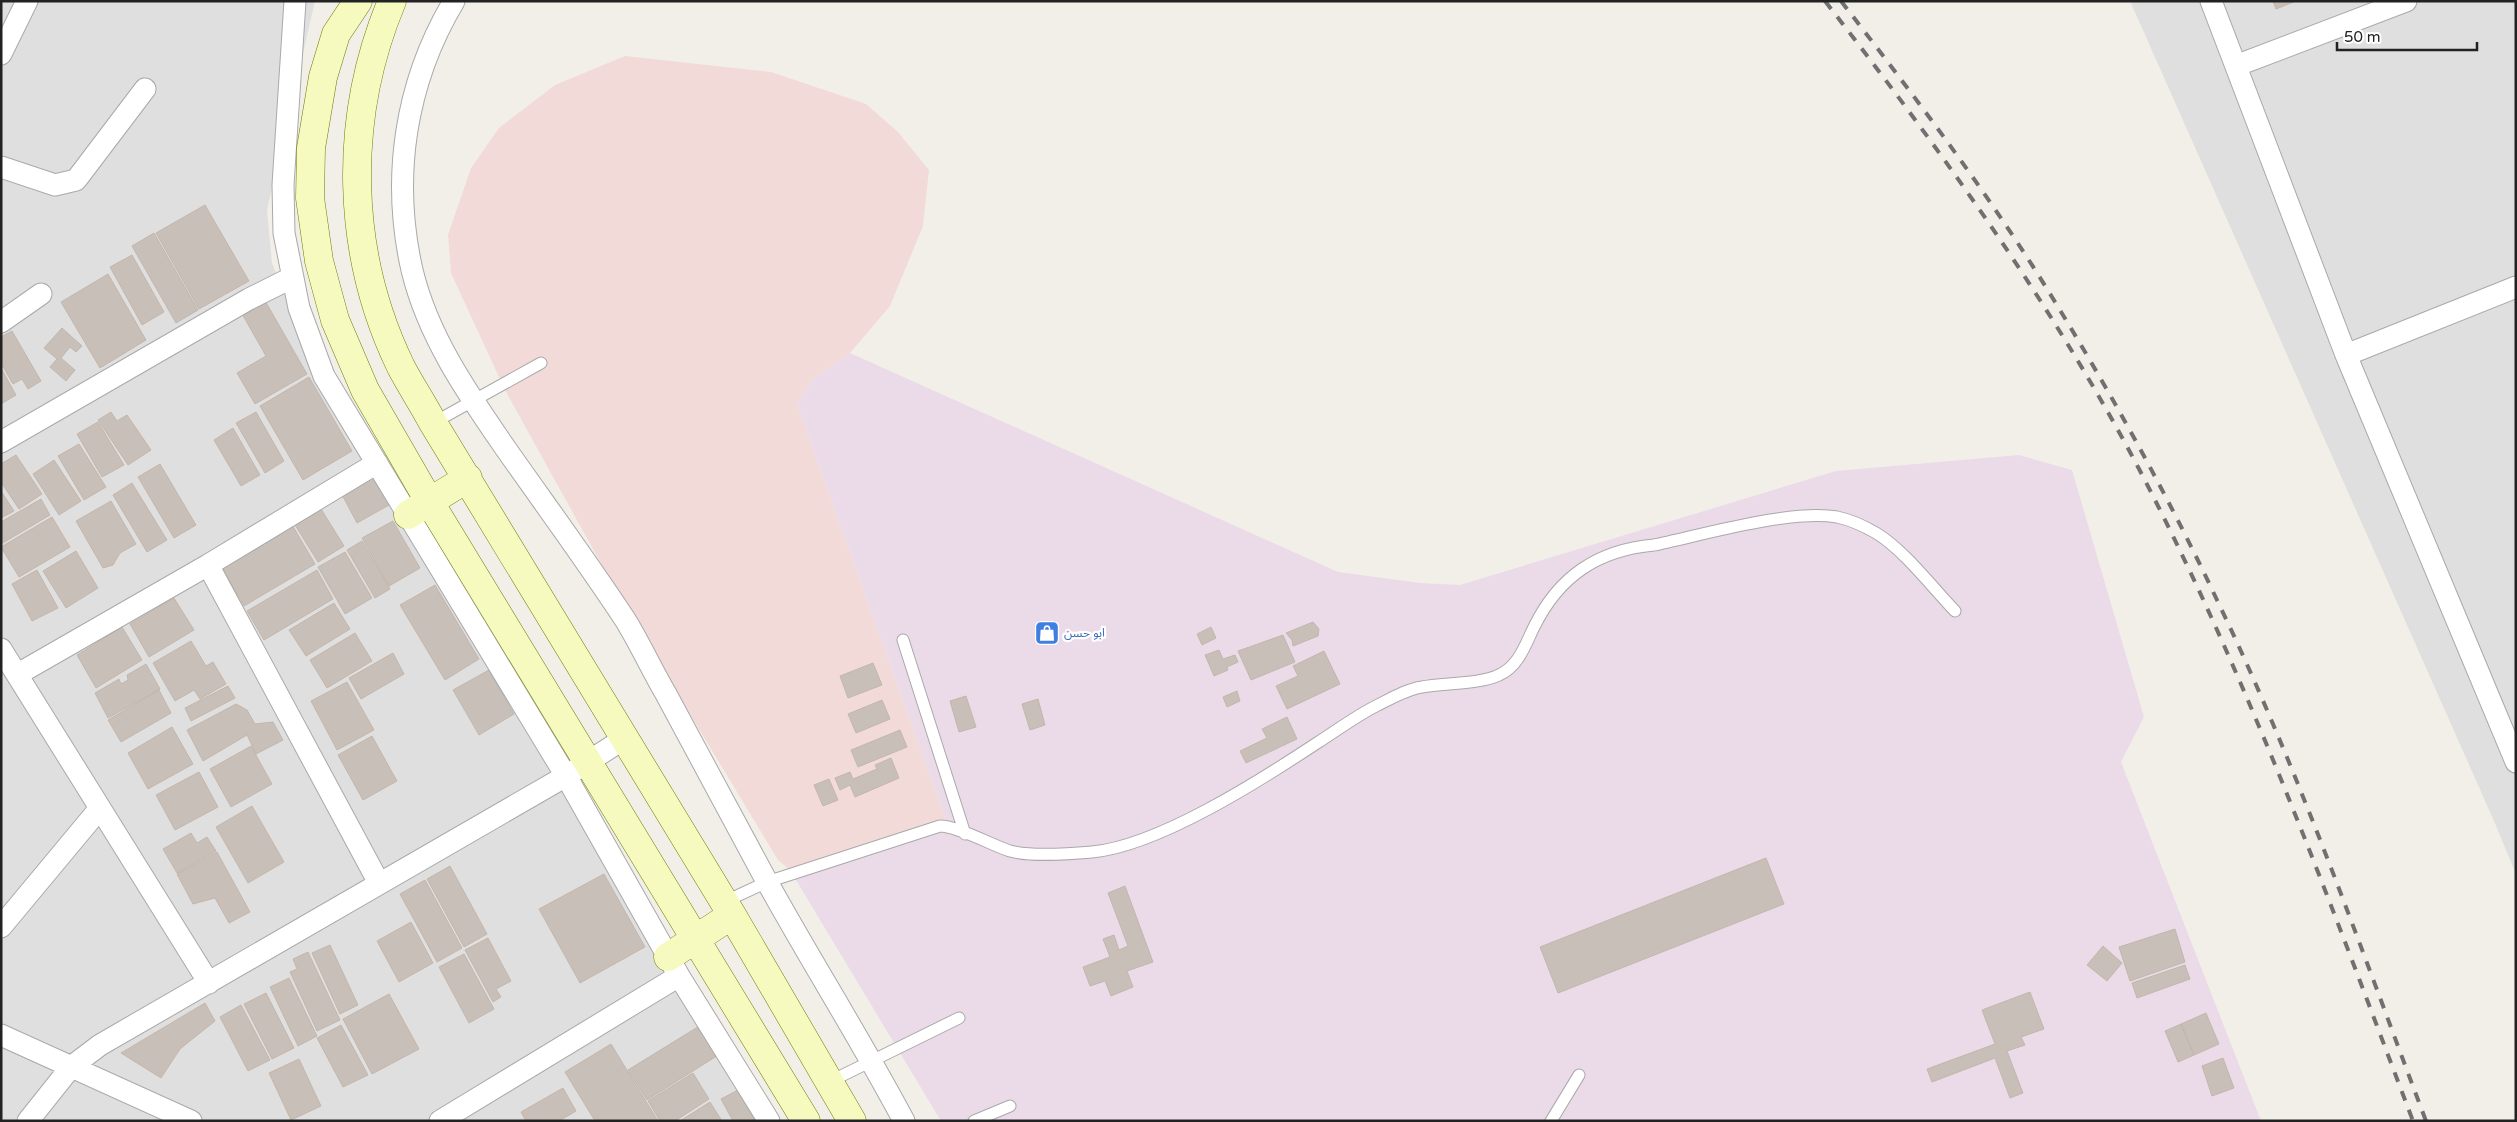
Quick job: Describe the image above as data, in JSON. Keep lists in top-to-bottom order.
{
  "places": {
    "shop": ["ابو حسن"]
  },
  "scale_bar": "50 m"
}
